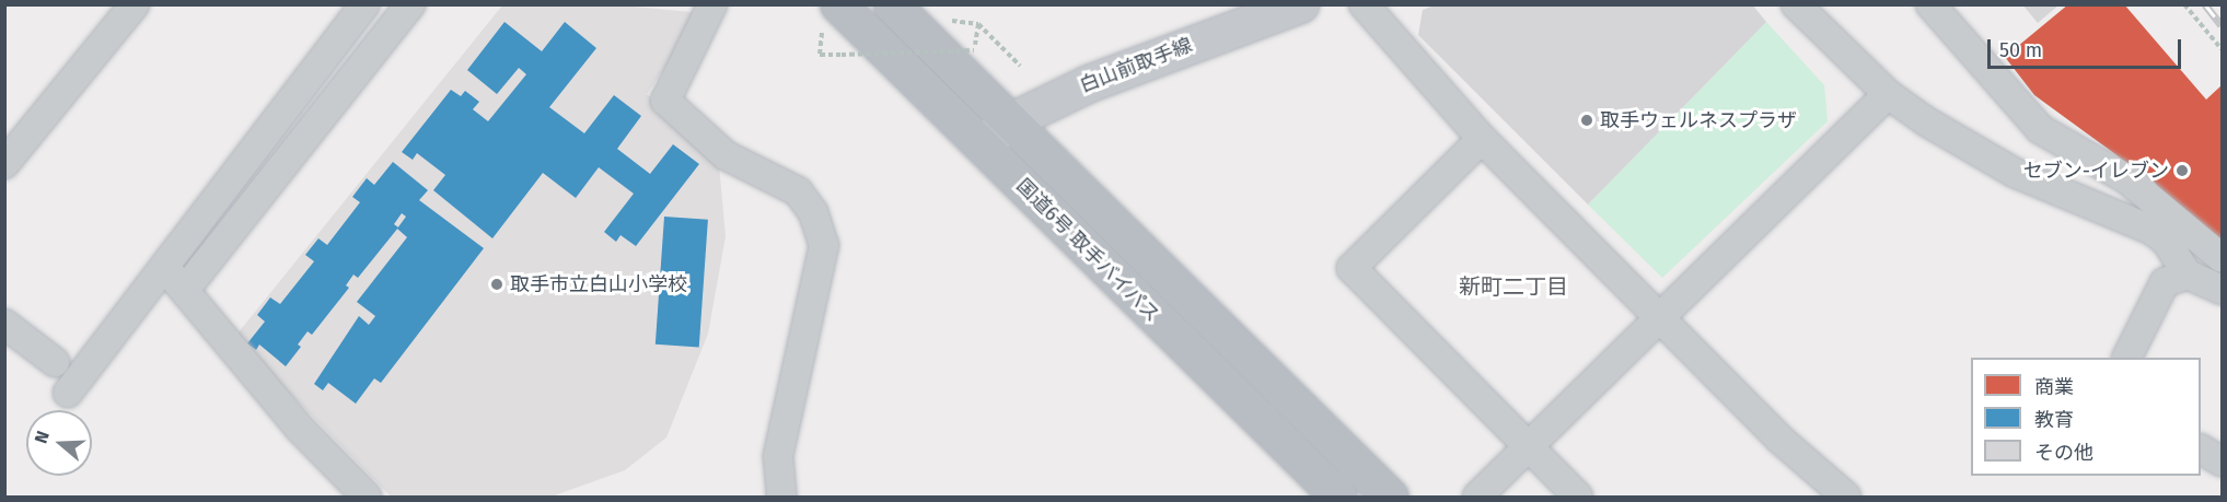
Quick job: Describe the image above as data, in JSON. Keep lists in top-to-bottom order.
{
  "streets": {
    "highway": ["国道6号 取手バイパス"],
    "main road": ["白山前取手線"]
  },
  "crossings": [
    ["白山前取手線", "国道6号 取手バイパス"]
  ],
  "districts": ["新町二丁目"],
  "places": ["取手ウェルネスプラザ", "セブン-イレブン", "取手市立白山小学校"],
  "legend": ["商業", "教育", "その他"],
  "scale_bar": "50 m",
  "north": "left"
}
